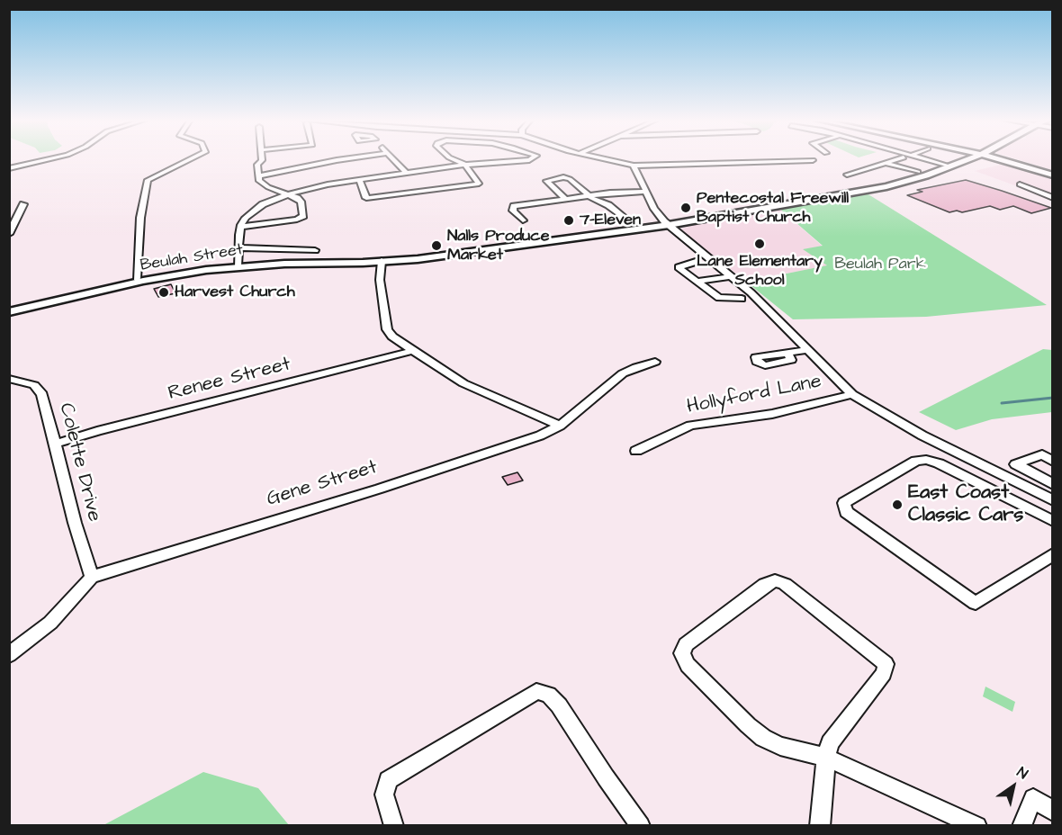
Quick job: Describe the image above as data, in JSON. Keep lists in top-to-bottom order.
{
  "streets": {
    "main road": ["Beulah Street"],
    "street": [
      "Renee Street",
      "Hollyford Lane",
      "Colette Drive",
      "Gene Street"
    ]
  },
  "crossings": [
    ["Renee Street", "Colette Drive"],
    ["Colette Drive", "Gene Street"]
  ],
  "parks": ["Beulah Park"],
  "places": [
    "Pentecostal Freewill Baptist Church",
    "7-Eleven",
    "Lane Elementary School",
    "Nalls Produce Market",
    "Harvest Church",
    "East Coast Classic Cars"
  ],
  "north": "top right"
}
